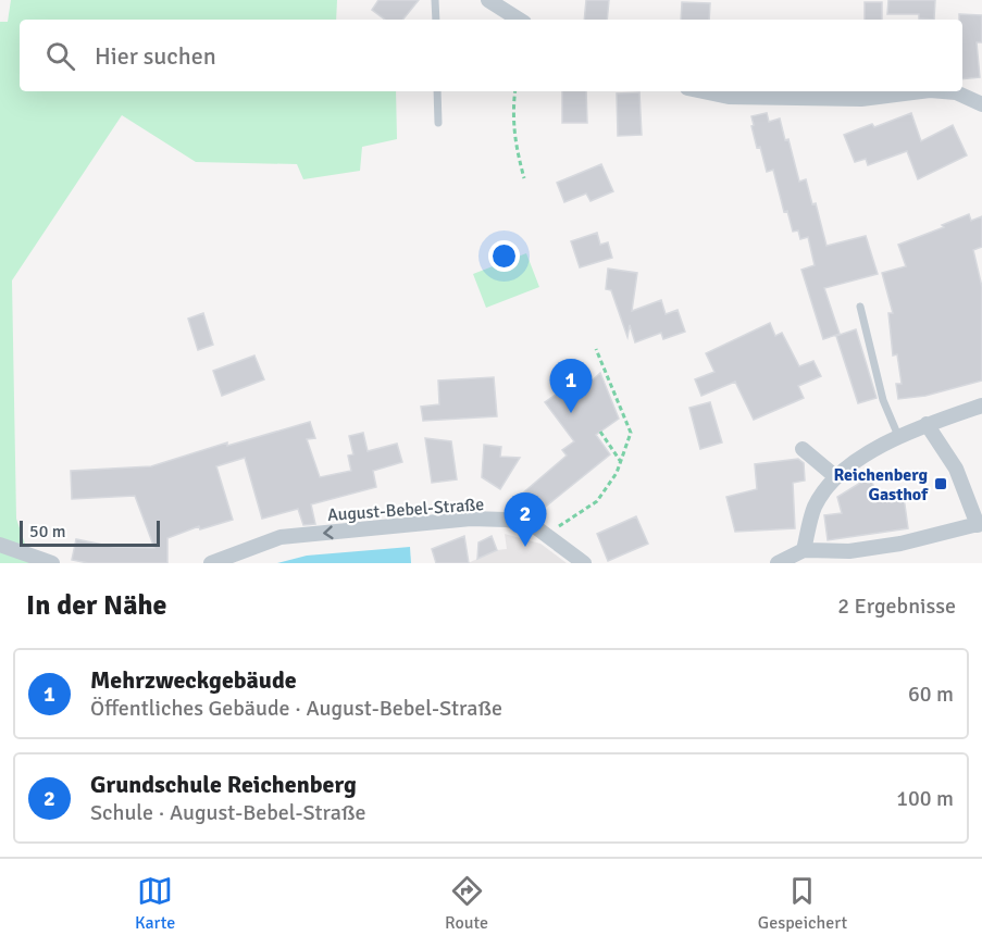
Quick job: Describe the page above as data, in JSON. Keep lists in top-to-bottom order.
{
  "streets": {
    "street": ["August-Bebel-Straße"]
  },
  "one_way": ["August-Bebel-Straße"],
  "places": {
    "transit": ["Reichenberg Gasthof"]
  },
  "scale_bar": "50 m",
  "page": {
    "search": "Hier suchen",
    "pins": ["1", "2"],
    "scale": "50 m",
    "heading": ["In der Nähe", "2 Ergebnisse"],
    "list": [
      {
        "mark": "1",
        "name": "Mehrzweckgebäude",
        "note": "Öffentliches Gebäude · August-Bebel-Straße",
        "value": "60 m"
      },
      {
        "mark": "2",
        "name": "Grundschule Reichenberg",
        "note": "Schule · August-Bebel-Straße",
        "value": "100 m"
      }
    ],
    "nav": ["Karte", "Route", "Gespeichert"]
  }
}
